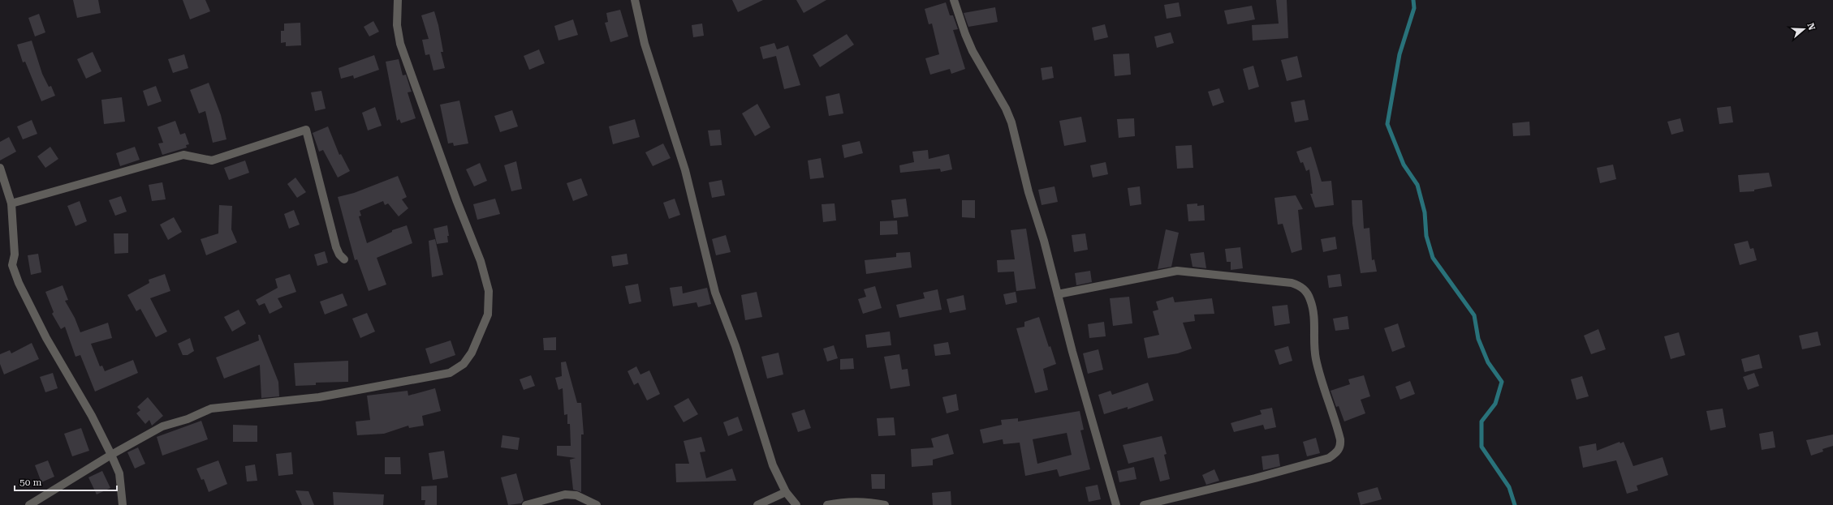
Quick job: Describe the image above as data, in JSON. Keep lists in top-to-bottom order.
{
  "scale_bar": "50 m",
  "north": "right"
}
